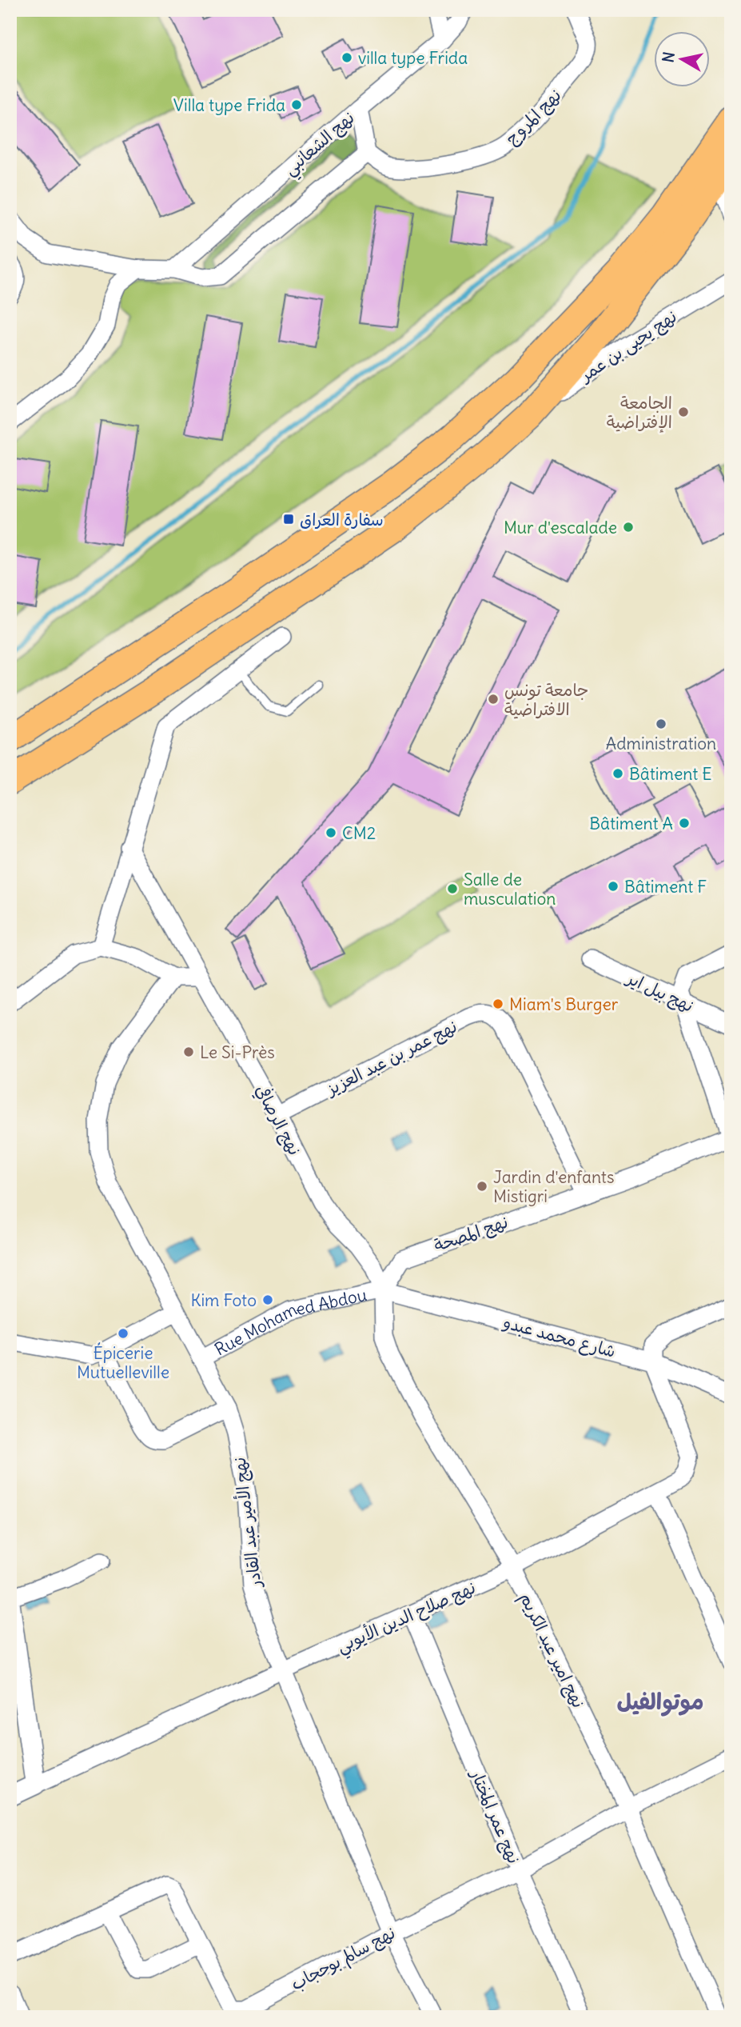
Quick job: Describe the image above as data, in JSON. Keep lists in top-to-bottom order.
{
  "streets": {
    "street": [
      "نهج المروج",
      "نهج الشعانبي",
      "نهج يحيى بن عمر",
      "نهج بيل اير",
      "نهج عمر بن عبد العزيز",
      "نهج الرصافي",
      "نهج المصحة",
      "Rue Mohamed Abdou",
      "شارع محمد عبدو",
      "نهج الأمير عبد القادر",
      "نهج صلاح الدين الأيوبي",
      "نهج امير عبد الكريم",
      "نهج عمر المختار",
      "نهج سالم بوحجاب"
    ]
  },
  "crossings": [
    ["نهج عمر بن عبد العزيز", "نهج الرصافي"],
    ["نهج عمر بن عبد العزيز", "نهج المصحة"],
    ["نهج الرصافي", "نهج المصحة"],
    ["نهج الرصافي", "Rue Mohamed Abdou"],
    ["نهج الرصافي", "شارع محمد عبدو"],
    ["نهج الرصافي", "نهج امير عبد الكريم"],
    ["نهج المصحة", "Rue Mohamed Abdou"],
    ["نهج المصحة", "شارع محمد عبدو"],
    ["نهج المصحة", "نهج امير عبد الكريم"],
    ["Rue Mohamed Abdou", "شارع محمد عبدو"],
    ["Rue Mohamed Abdou", "نهج الأمير عبد القادر"],
    ["Rue Mohamed Abdou", "نهج امير عبد الكريم"],
    ["شارع محمد عبدو", "نهج صلاح الدين الأيوبي"],
    ["شارع محمد عبدو", "نهج امير عبد الكريم"],
    ["نهج الأمير عبد القادر", "نهج صلاح الدين الأيوبي"],
    ["نهج الأمير عبد القادر", "نهج سالم بوحجاب"],
    ["نهج صلاح الدين الأيوبي", "نهج امير عبد الكريم"],
    ["نهج صلاح الدين الأيوبي", "نهج عمر المختار"],
    ["نهج امير عبد الكريم", "نهج سالم بوحجاب"],
    ["نهج عمر المختار", "نهج سالم بوحجاب"]
  ],
  "districts": ["موتوالفيل"],
  "places": {
    "other": [
      "villa type Frida",
      "Villa type Frida",
      "الجامعة الإفتراضية",
      "Mur d'escalade",
      "جامعة تونس الافتراضية",
      "Administration",
      "Bâtiment E",
      "Bâtiment A",
      "CM2",
      "Bâtiment F",
      "Salle de musculation",
      "Miam's Burger",
      "Le Si-Près",
      "Jardin d'enfants Mistigri",
      "Kim Foto",
      "Épicerie Mutuelleville"
    ],
    "transit": ["سفارة العراق"]
  },
  "north": "left"
}
